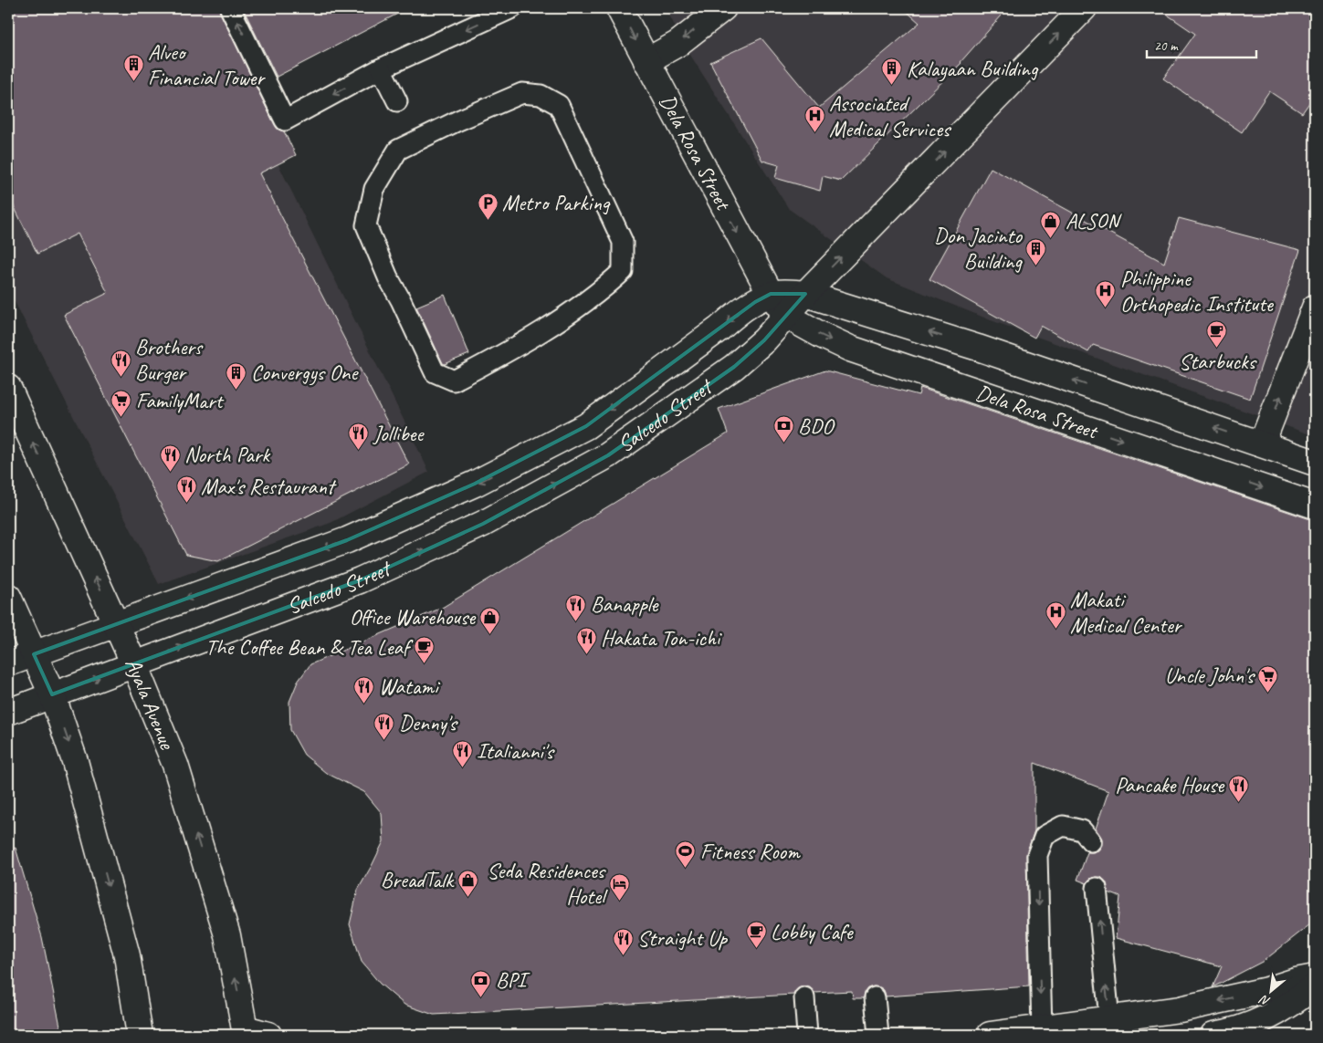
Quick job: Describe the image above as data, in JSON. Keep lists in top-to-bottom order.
{
  "streets": {
    "street": ["Dela Rosa Street", "Salcedo Street", "Ayala Avenue"]
  },
  "crossings": [
    ["Dela Rosa Street", "Salcedo Street"],
    ["Salcedo Street", "Ayala Avenue"]
  ],
  "places": {
    "building": [
      "Alveo Financial Tower",
      "Kalayaan Building",
      "Don Jacinto Building",
      "Convergys One"
    ],
    "hospital": ["Associated Medical Services", "Philippine Orthopedic Institute", "Makati Medical Center"],
    "parking": ["Metro Parking"],
    "shop": ["ALSON", "Office Warehouse", "BreadTalk"],
    "cafe": ["Starbucks", "The Coffee Bean & Tea Leaf", "Lobby Cafe"],
    "restaurant": [
      "Brothers Burger",
      "Jollibee",
      "North Park",
      "Max's Restaurant",
      "Banapple",
      "Hakata Ton-ichi",
      "Watami",
      "Denny's",
      "Italianni's",
      "Pancake House",
      "Straight Up"
    ],
    "supermarket": ["FamilyMart", "Uncle John's"],
    "bank": ["BDO", "BPI"],
    "sports": ["Fitness Room"],
    "hotel": ["Seda Residences Hotel"]
  },
  "scale_bar": "20 m",
  "north": "bottom left"
}
